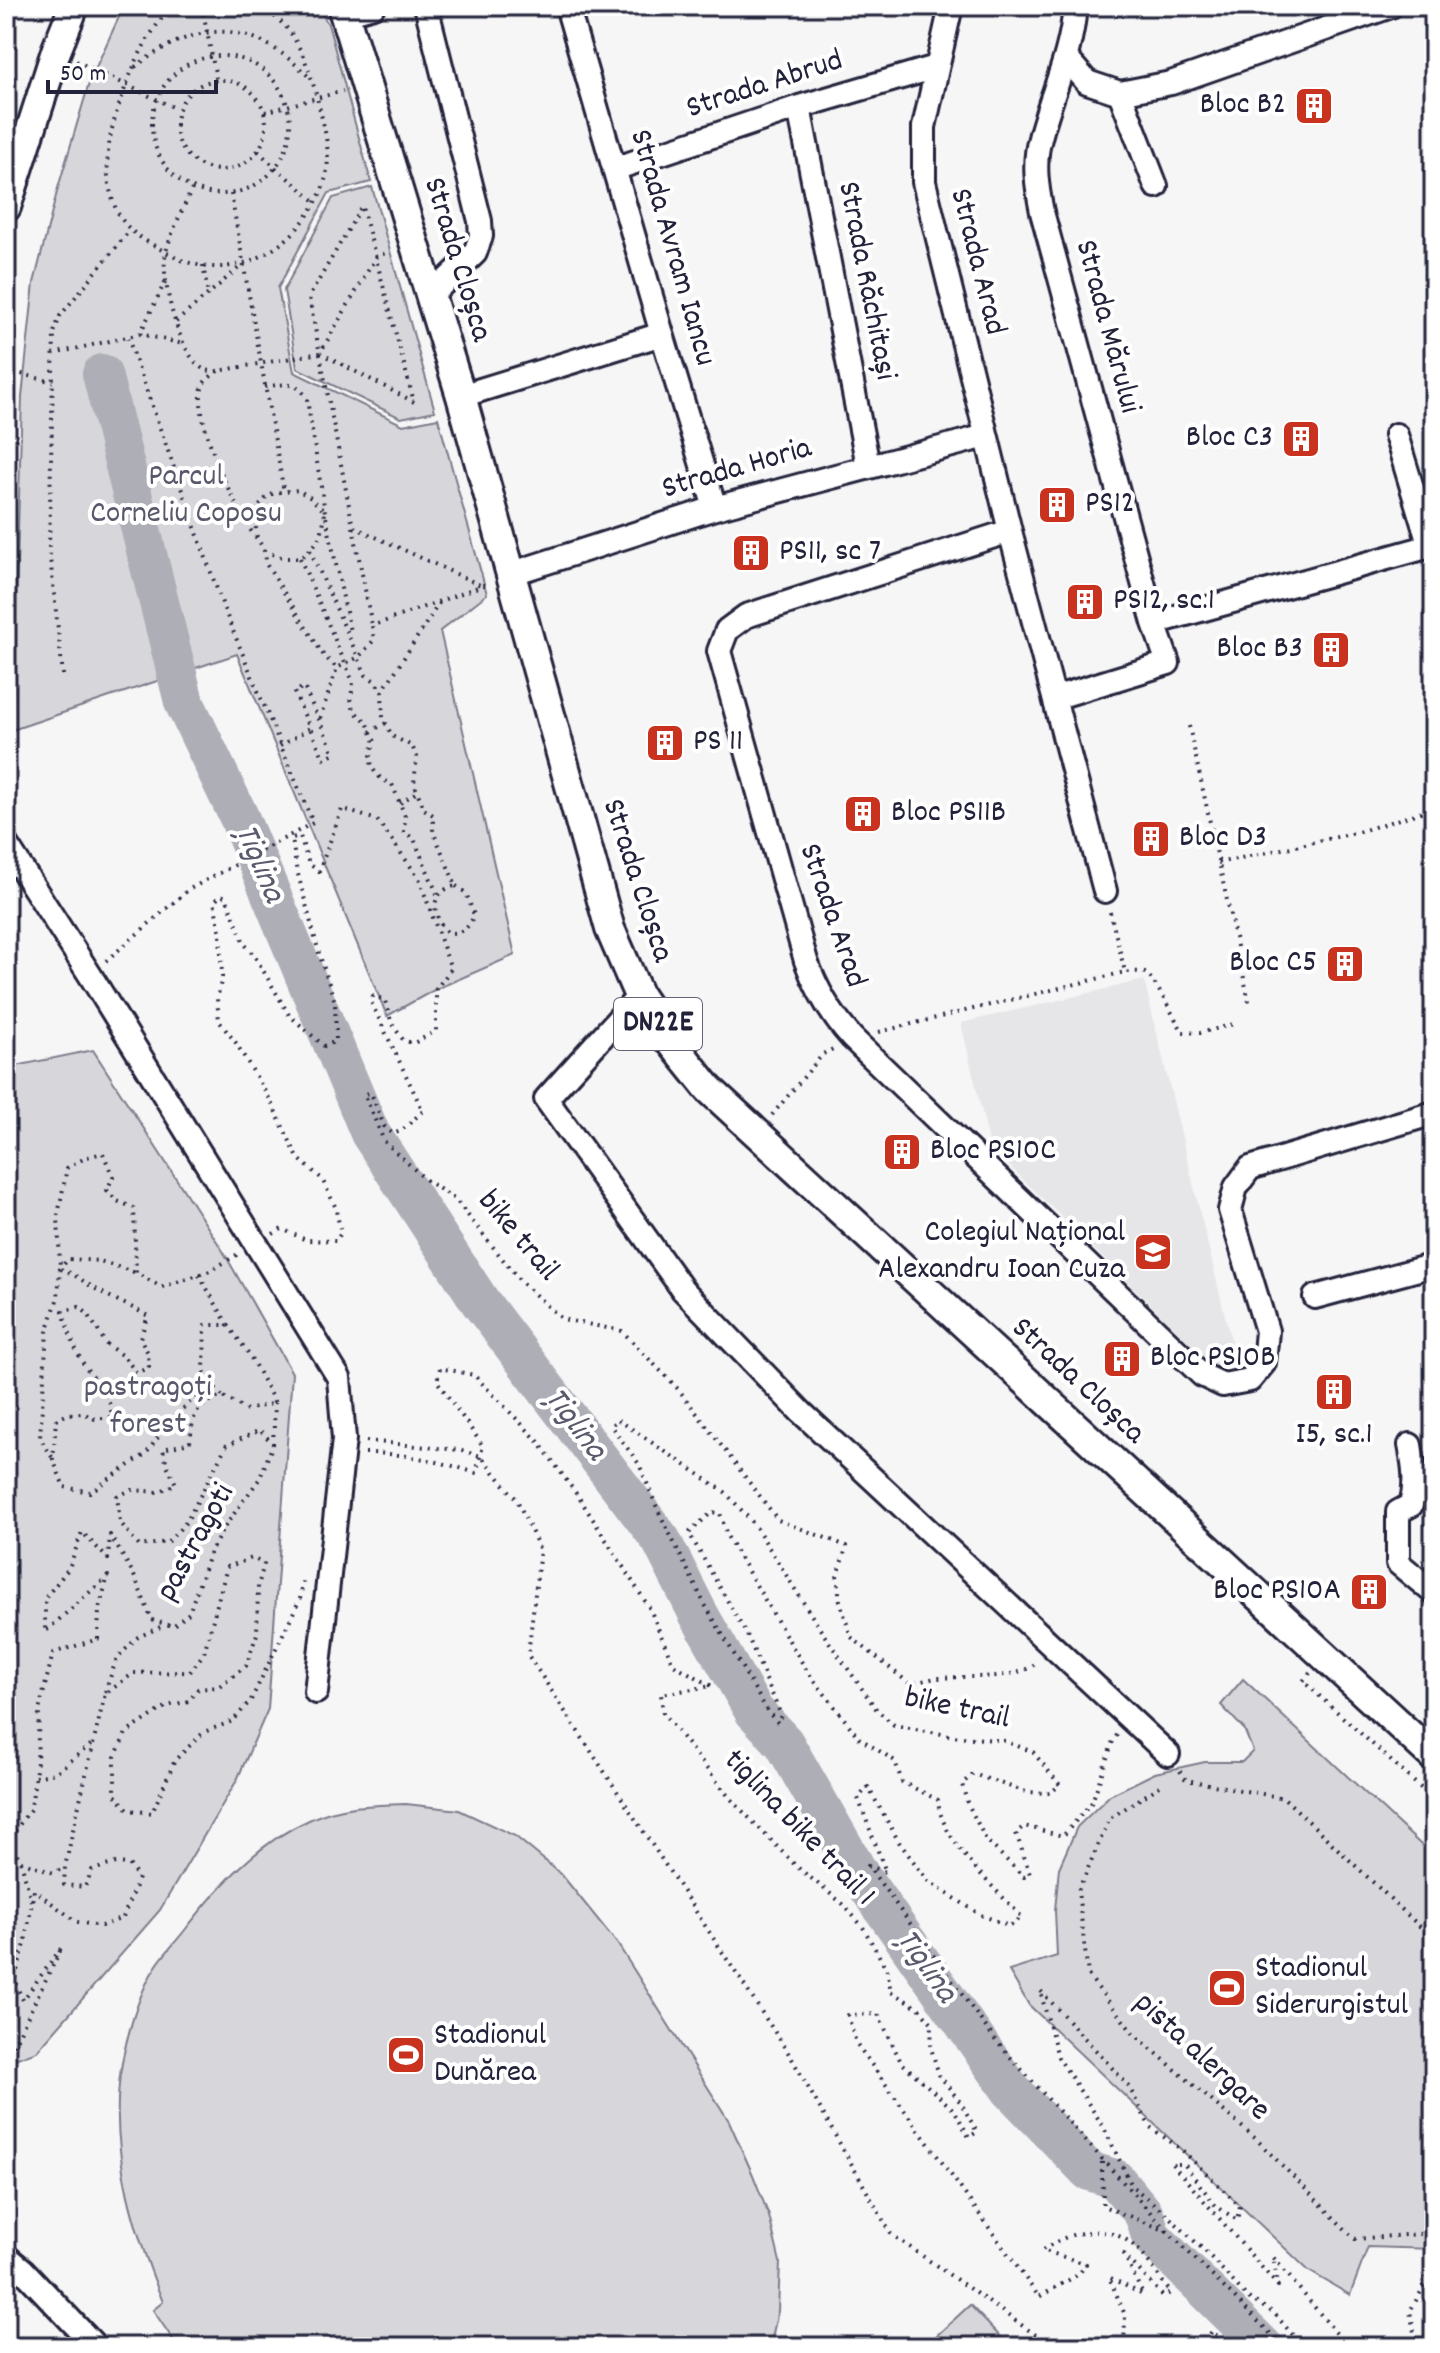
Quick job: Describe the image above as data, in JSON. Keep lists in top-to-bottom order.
{
  "streets": {
    "main road": ["Strada Cloșca", "DN22E"],
    "street": [
      "Strada Abrud",
      "Strada Avram Iancu",
      "Strada Arad",
      "Strada Răchitași",
      "Strada Mărului",
      "Strada Horia"
    ],
    "path": [
      "bike trail",
      "pastragoti",
      "tiglina bike trail 1",
      "pista alergare"
    ]
  },
  "crossings": [
    ["Strada Abrud", "Strada Avram Iancu"],
    ["Strada Abrud", "Strada Arad"],
    ["Strada Abrud", "Strada Răchitași"],
    ["Strada Avram Iancu", "Strada Horia"],
    ["Strada Cloșca", "Strada Horia"],
    ["Strada Arad", "Strada Mărului"],
    ["Strada Arad", "Strada Horia"],
    ["Strada Răchitași", "Strada Horia"]
  ],
  "water": ["Țiglina"],
  "parks": ["Parcul Corneliu Coposu", "pastragoți forest"],
  "places": {
    "building": [
      "Bloc B2",
      "Bloc C3",
      "PS12",
      "PS11, sc 7",
      "PS12, sc.1",
      "Bloc B3",
      "PS 11",
      "Bloc PS11B",
      "Bloc D3",
      "Bloc C5",
      "Bloc PS10C",
      "Bloc PS10B",
      "I5, sc.1",
      "Bloc PS10A"
    ],
    "school or university": ["Colegiul Național Alexandru Ioan Cuza"],
    "sports": ["Stadionul Siderurgistul", "Stadionul Dunărea"]
  },
  "scale_bar": "50 m"
}
